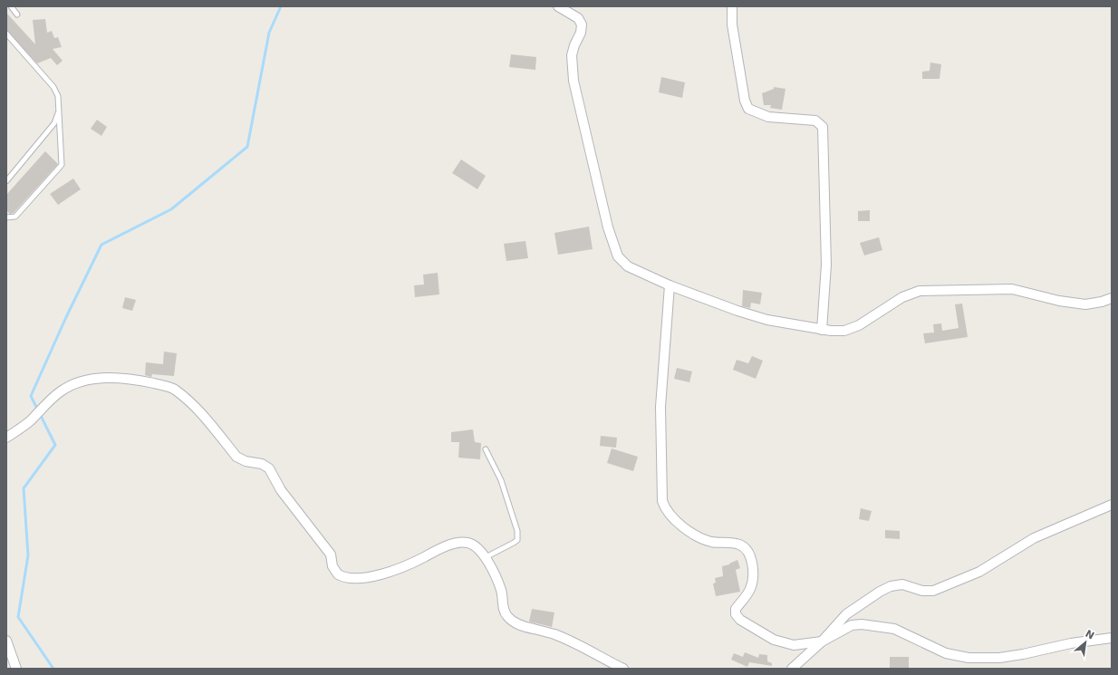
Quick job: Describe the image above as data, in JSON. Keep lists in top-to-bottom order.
{
  "north": "top right"
}
